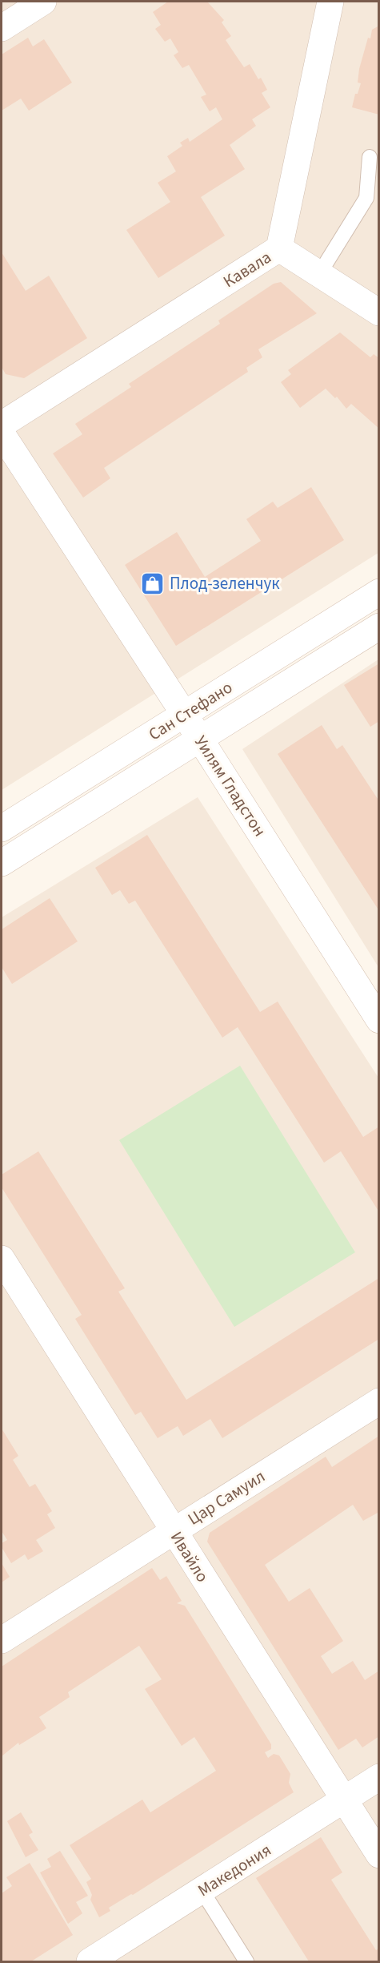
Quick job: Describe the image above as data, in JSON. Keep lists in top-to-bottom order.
{
  "streets": {
    "street": [
      "Кавала",
      "Сан Стефано",
      "Уилям Гладстон",
      "Цар Самуил",
      "Ивайло",
      "Македония"
    ]
  },
  "crossings": [
    ["Сан Стефано", "Уилям Гладстон"],
    ["Цар Самуил", "Ивайло"],
    ["Ивайло", "Македония"]
  ],
  "places": {
    "shop": ["Плод-зеленчук"]
  }
}
